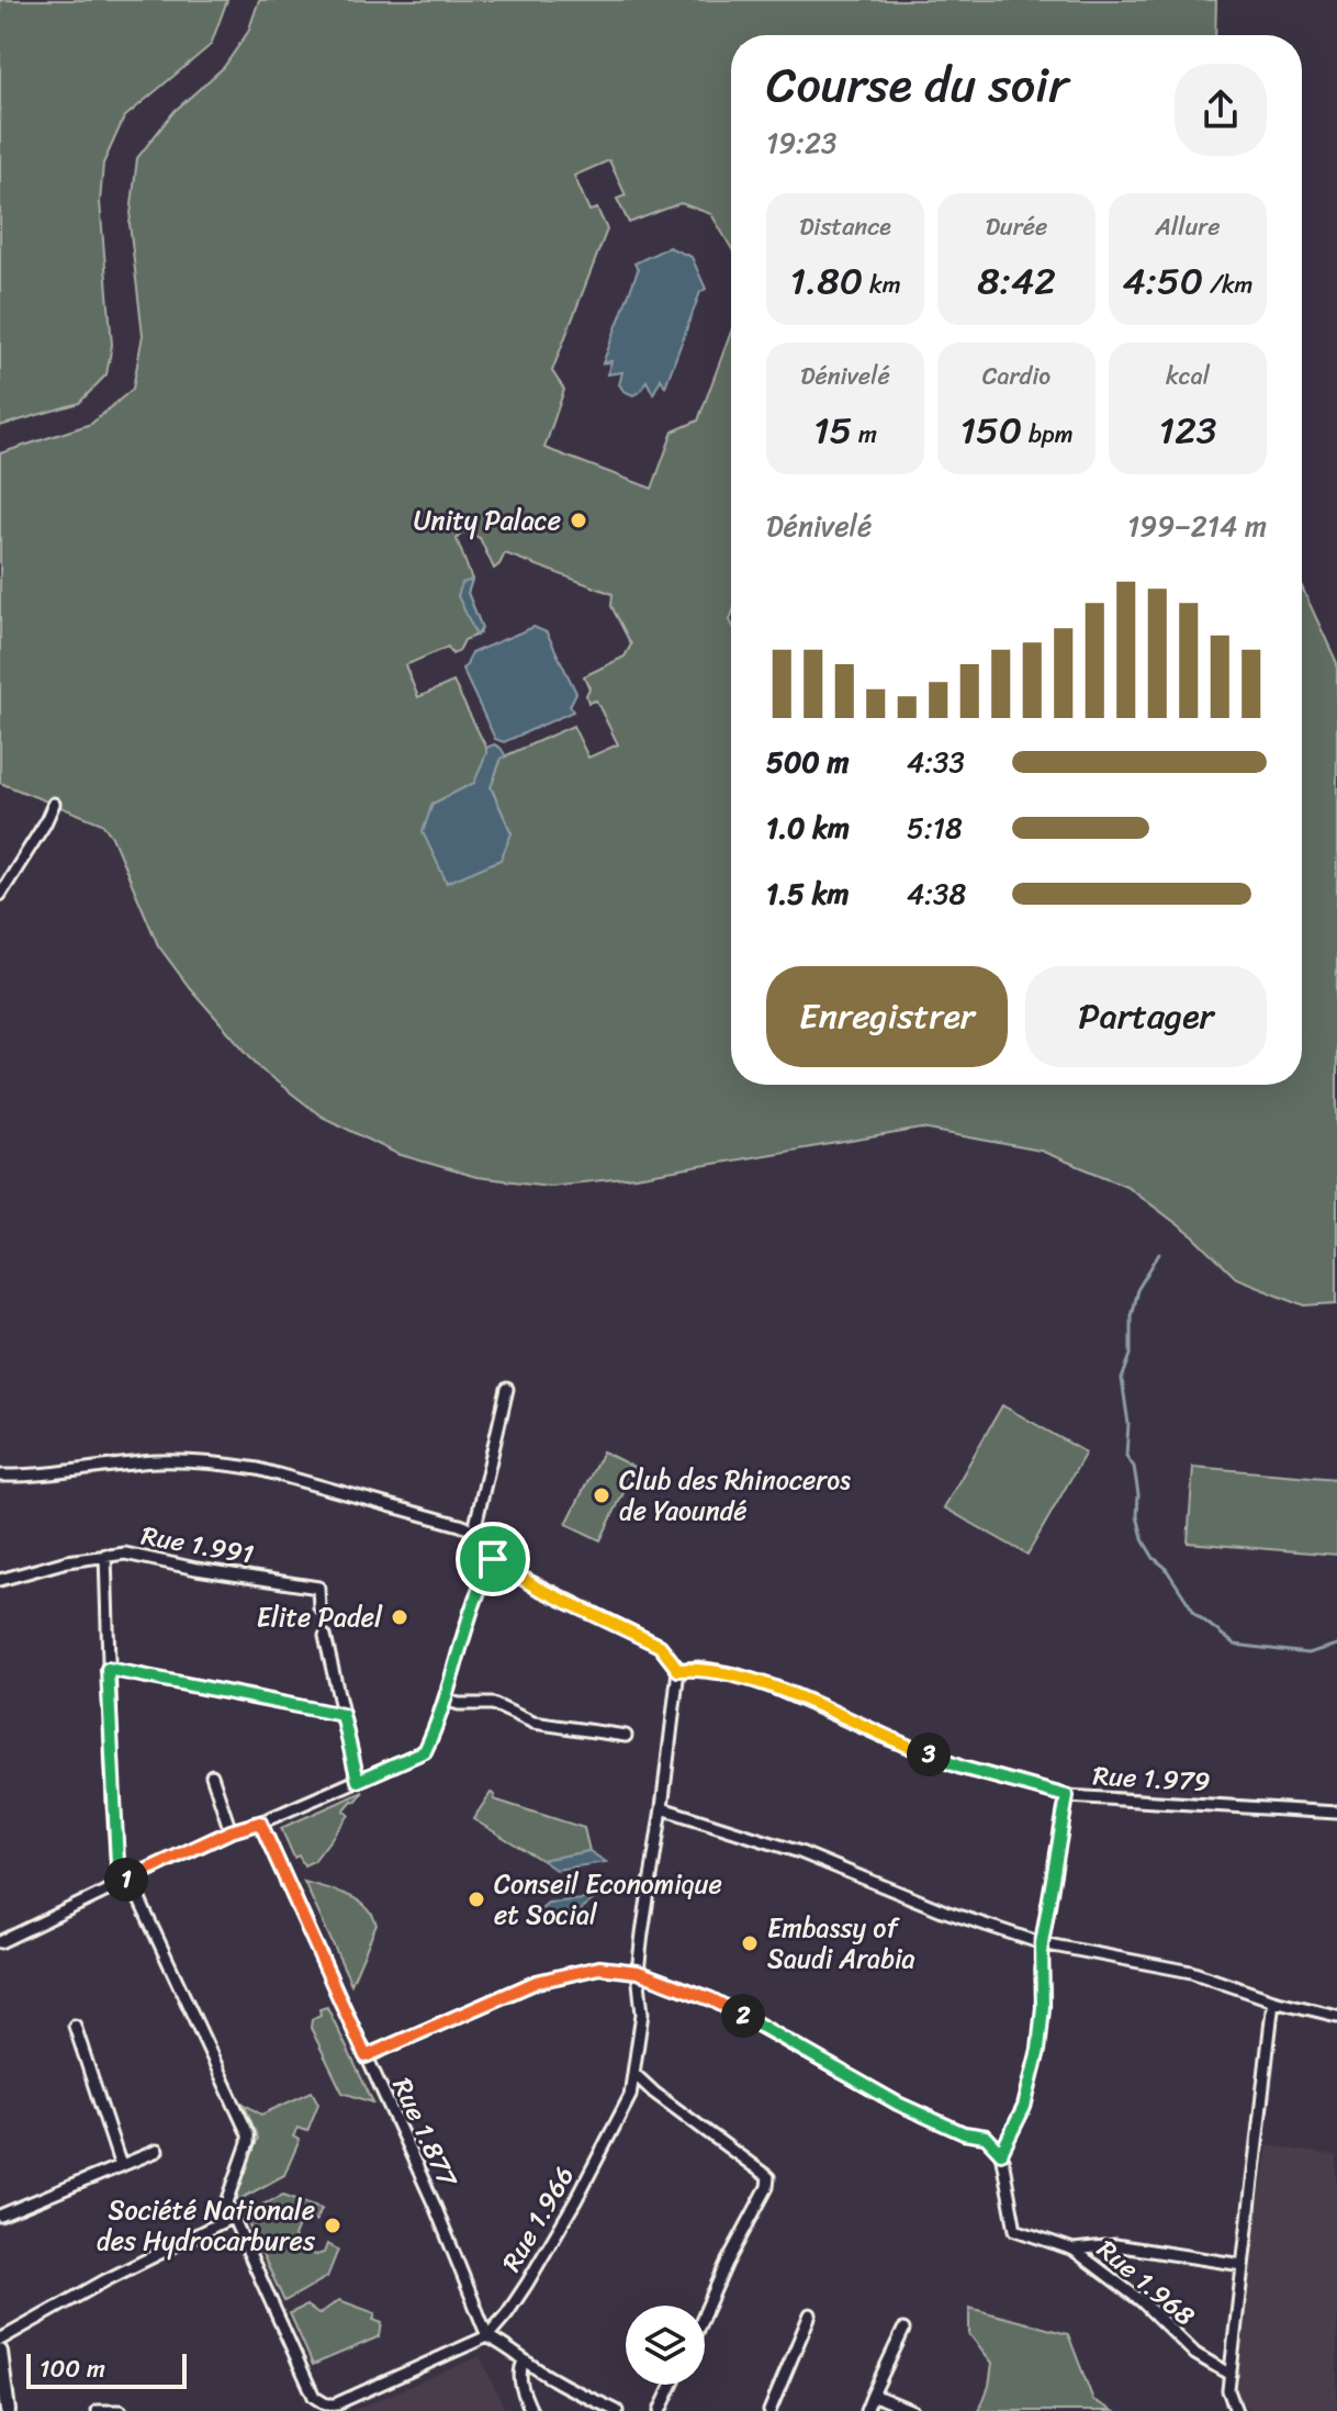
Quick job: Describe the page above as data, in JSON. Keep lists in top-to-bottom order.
{
  "streets": {
    "street": [
      "Rue 1.991",
      "Rue 1.979",
      "Rue 1.877",
      "Rue 1.966",
      "Rue 1.968"
    ]
  },
  "crossings": [
    ["Rue 1.979", "Rue 1.966"],
    ["Rue 1.877", "Rue 1.966"]
  ],
  "places": [
    "Unity Palace",
    "Club des Rhinoceros de Yaoundé",
    "Elite Padel",
    "Conseil Economique et Social",
    "Embassy of Saudi Arabia",
    "Société Nationale des Hydrocarbures"
  ],
  "scale_bar": "100 m",
  "page": {
    "heading": ["Course du soir", "19:23"],
    "stats": [
      ["Distance", "1.80 km"],
      ["Durée", "8:42"],
      ["Allure", "4:50 /km"],
      ["Dénivelé", "15 m"],
      ["Cardio", "150 bpm"],
      ["kcal", "123"]
    ],
    "chart": ["Dénivelé", "199–214 m"],
    "list": [
      {
        "name": "500 m",
        "note": "4:33"
      },
      {
        "name": "1.0 km",
        "note": "5:18"
      },
      {
        "name": "1.5 km",
        "note": "4:38"
      }
    ],
    "buttons": ["Enregistrer", "Partager"],
    "pins": ["3", "1", "2"],
    "scale": "100 m"
  }
}
